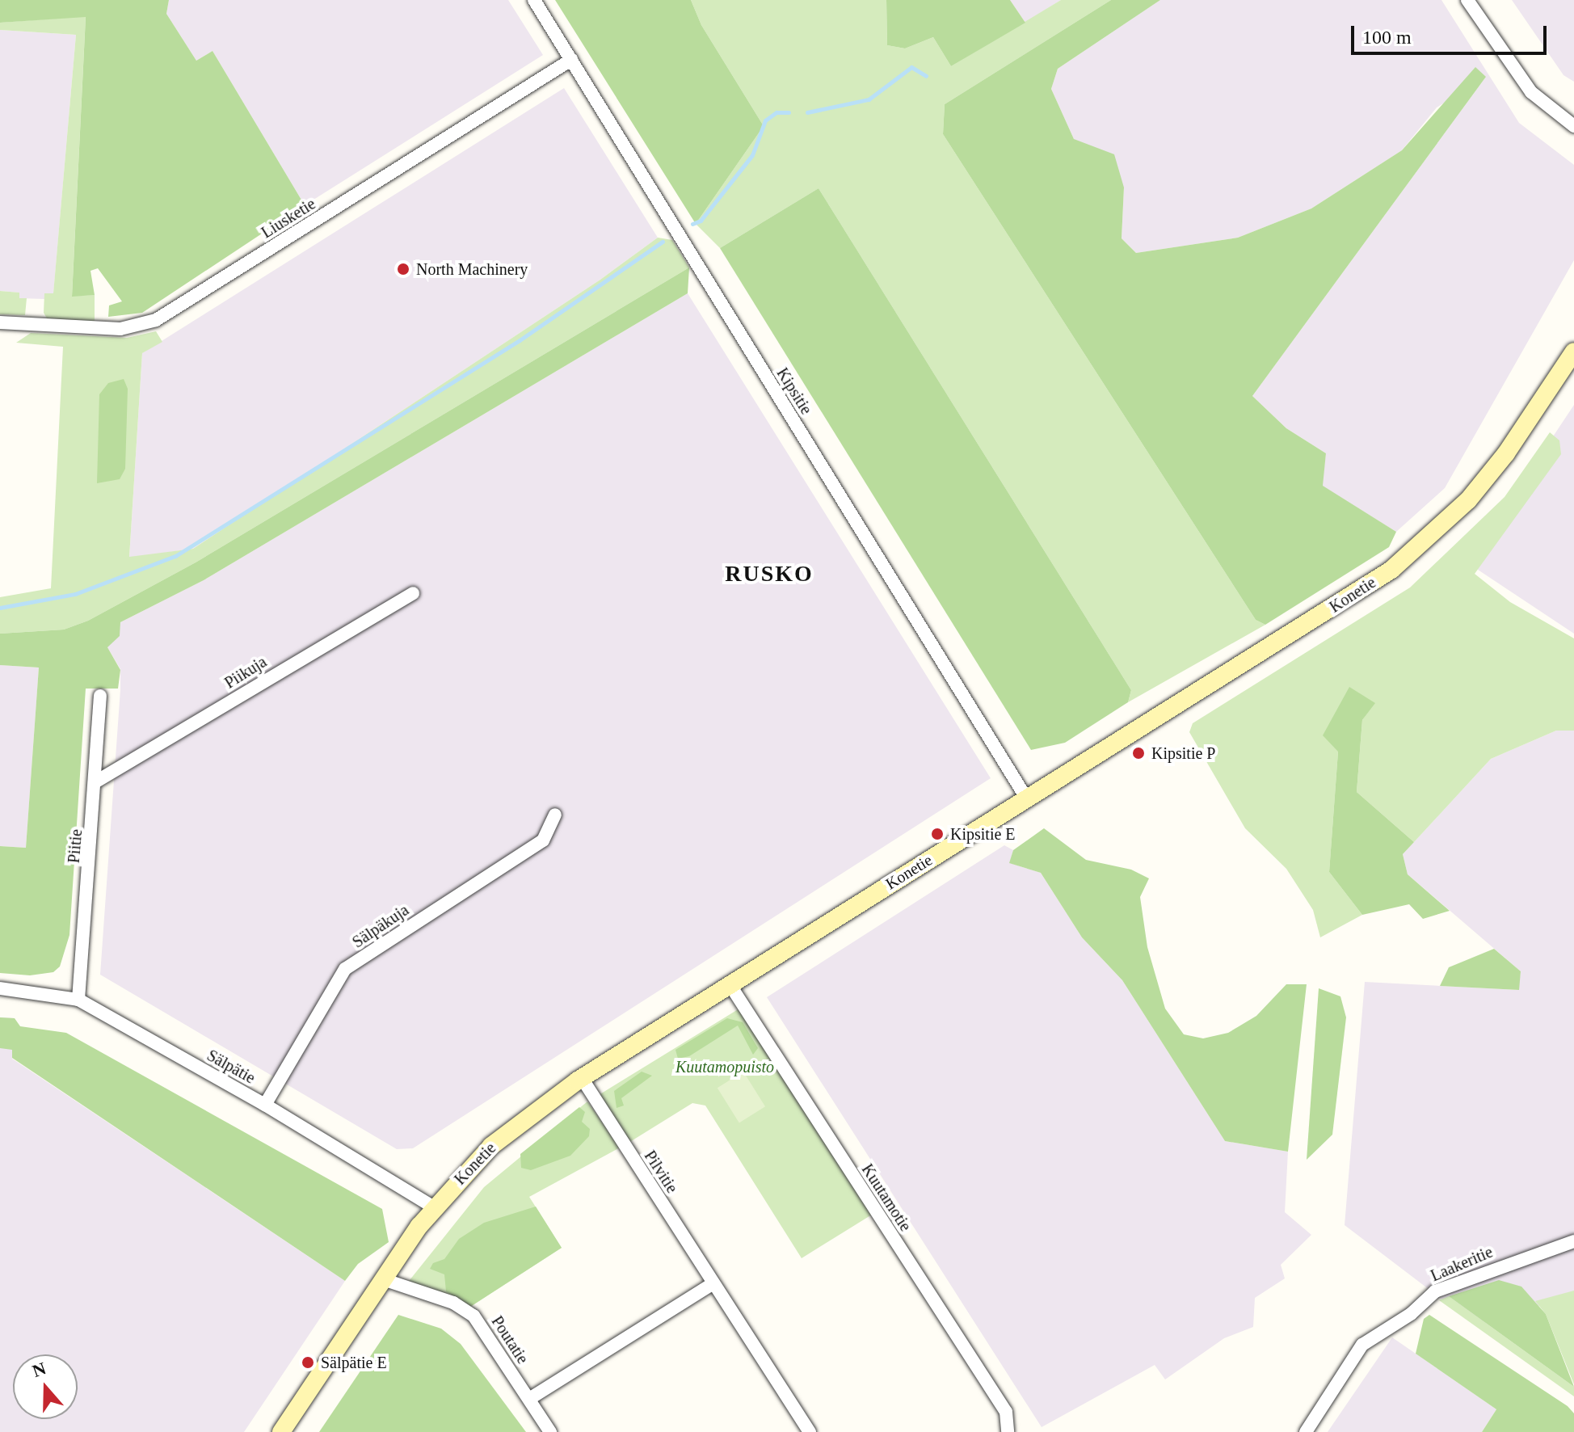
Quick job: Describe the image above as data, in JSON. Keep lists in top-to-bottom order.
{
  "streets": {
    "street": [
      "Liusketie",
      "Kipsitie",
      "Konetie",
      "Piikuja",
      "Piitie",
      "Sälpäkuja",
      "Sälpätie",
      "Pilvitie",
      "Kuutamotie",
      "Laakeritie",
      "Poutatie"
    ]
  },
  "crossings": [
    ["Liusketie", "Kipsitie"],
    ["Kipsitie", "Konetie"],
    ["Konetie", "Sälpätie"],
    ["Konetie", "Pilvitie"],
    ["Konetie", "Kuutamotie"],
    ["Konetie", "Poutatie"],
    ["Piikuja", "Piitie"],
    ["Piitie", "Sälpätie"],
    ["Sälpäkuja", "Sälpätie"]
  ],
  "districts": ["RUSKO"],
  "parks": ["Kuutamopuisto"],
  "places": [
    "North Machinery",
    "Kipsitie P",
    "Kipsitie E",
    "Sälpätie E"
  ],
  "scale_bar": "100 m",
  "north": "top"
}
